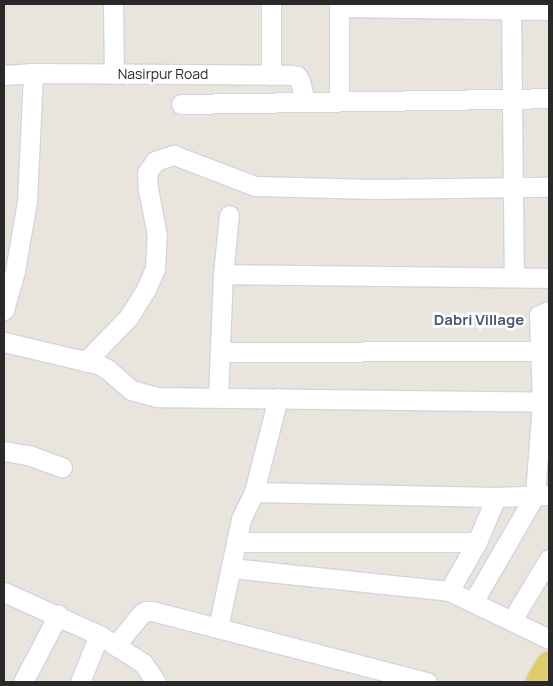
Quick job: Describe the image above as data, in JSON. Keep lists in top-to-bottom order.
{
  "streets": {
    "street": ["Nasirpur Road"]
  },
  "districts": ["Dabri Village"]
}
